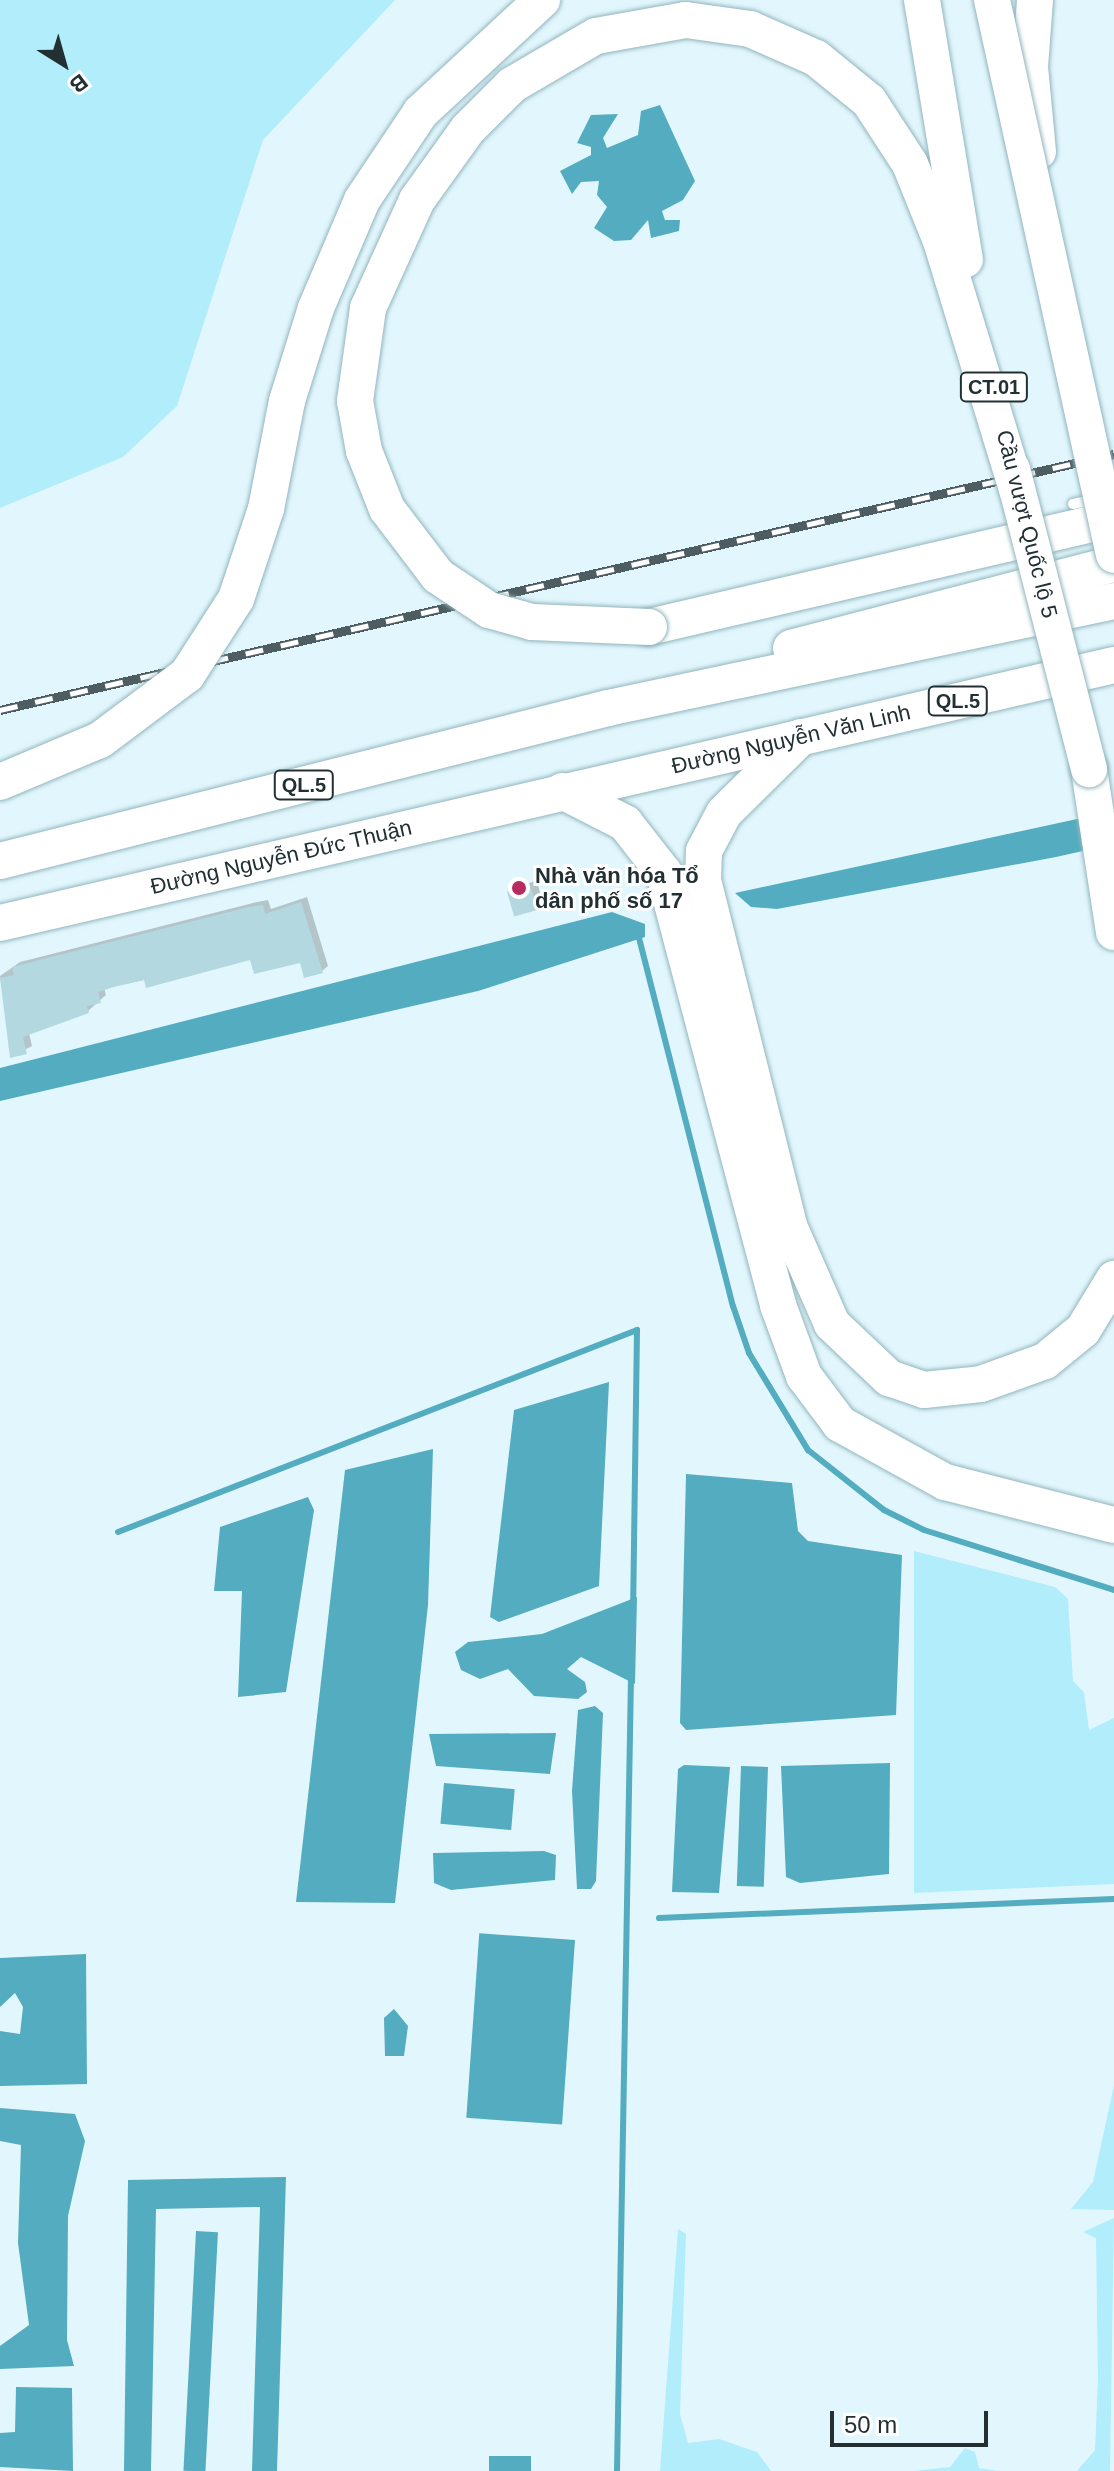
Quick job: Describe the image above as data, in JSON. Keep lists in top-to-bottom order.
{
  "streets": {
    "highway": [
      "CT.01",
      "Cầu vượt Quốc lộ 5",
      "QL.5",
      "Đường Nguyễn Văn Linh",
      "Đường Nguyễn Đức Thuận"
    ]
  },
  "crossings": [
    ["Đường Nguyễn Văn Linh", "Đường Nguyễn Đức Thuận"]
  ],
  "places": ["Nhà văn hóa Tổ dân phố số 17"],
  "scale_bar": "50 m",
  "north": "bottom right"
}
